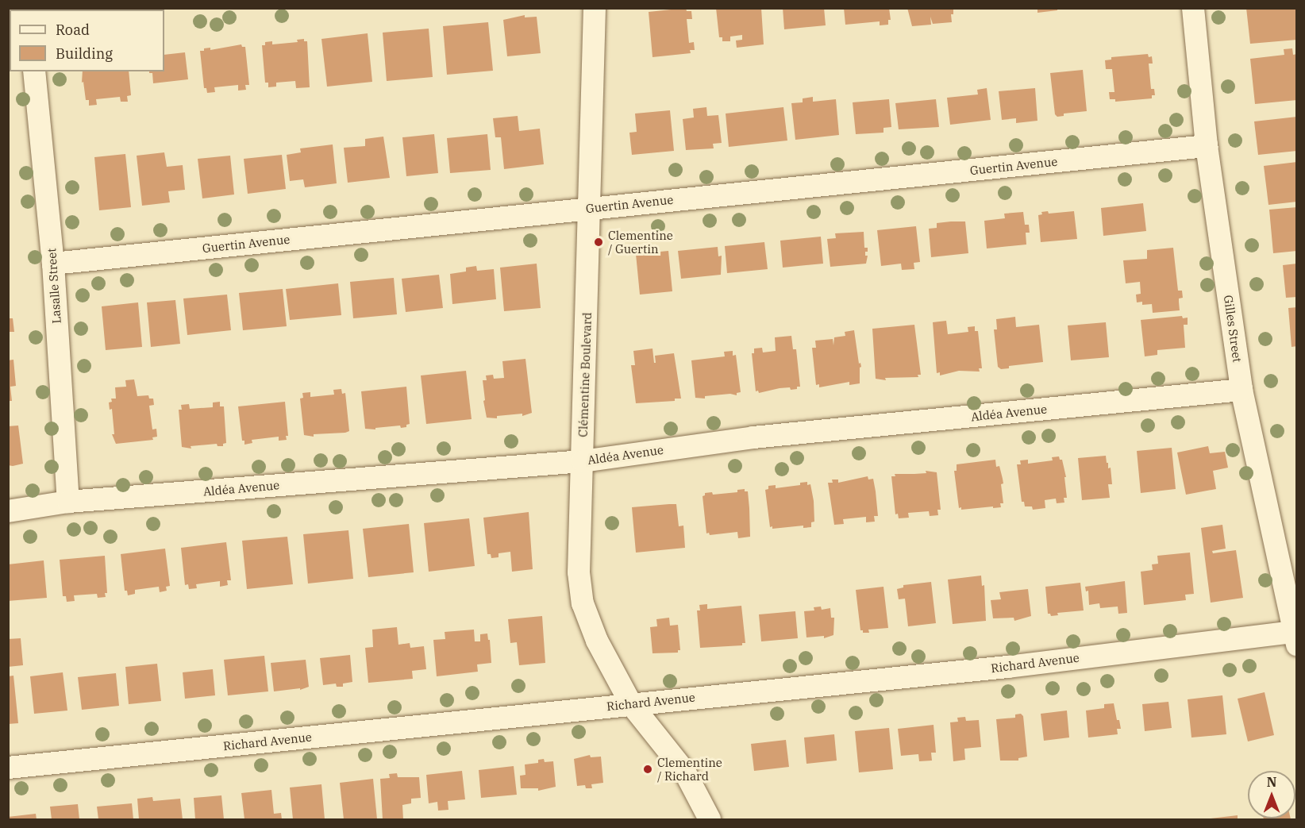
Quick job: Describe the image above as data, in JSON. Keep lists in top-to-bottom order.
{
  "streets": {
    "street": [
      "Guertin Avenue",
      "Lasalle Street",
      "Gilles Street",
      "Clémentine Boulevard",
      "Aldéa Avenue",
      "Richard Avenue"
    ]
  },
  "crossings": [
    ["Guertin Avenue", "Lasalle Street"],
    ["Guertin Avenue", "Gilles Street"],
    ["Guertin Avenue", "Clémentine Boulevard"],
    ["Lasalle Street", "Aldéa Avenue"],
    ["Gilles Street", "Aldéa Avenue"],
    ["Gilles Street", "Richard Avenue"],
    ["Clémentine Boulevard", "Aldéa Avenue"],
    ["Clémentine Boulevard", "Richard Avenue"]
  ],
  "places": ["Clementine / Guertin", "Clementine / Richard"],
  "legend": ["Road", "Building"],
  "north": "top"
}
